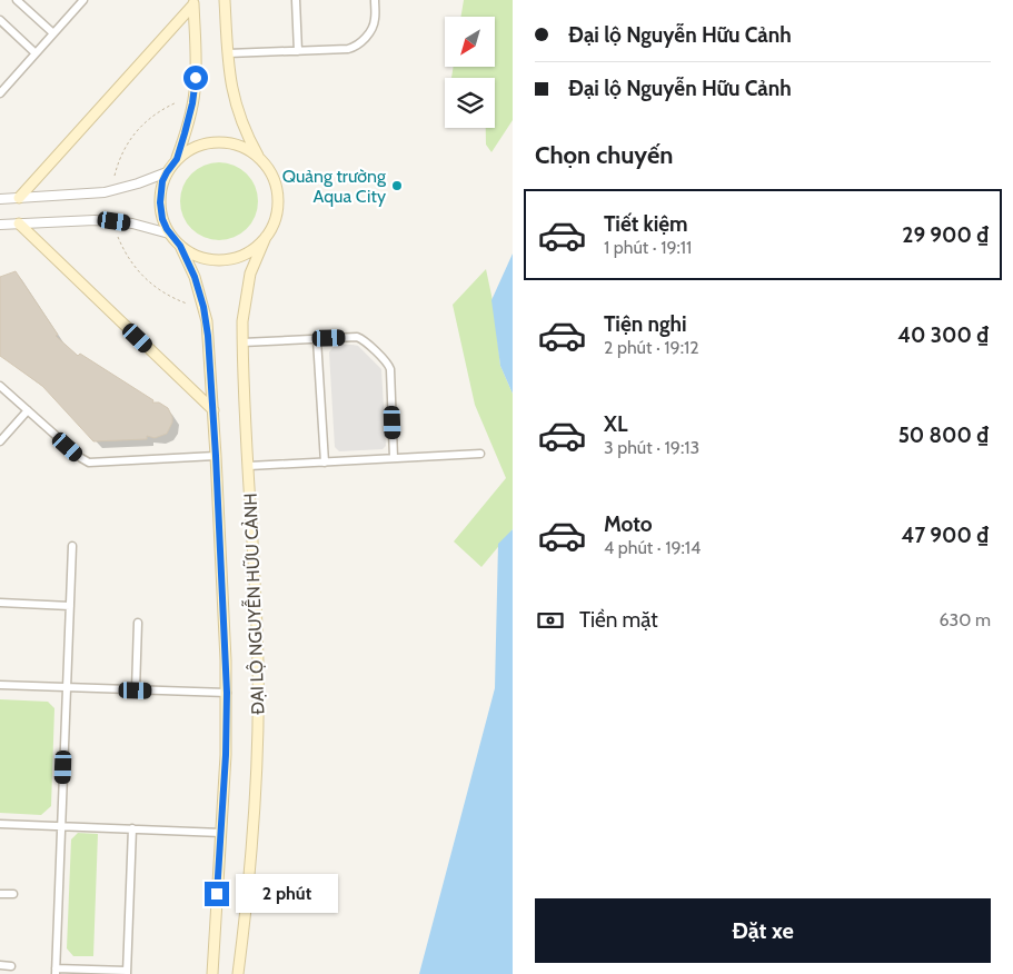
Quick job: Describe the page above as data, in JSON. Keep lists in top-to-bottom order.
{
  "streets": {
    "main road": ["ĐẠI LỘ NGUYỄN HỮU CẢNH"]
  },
  "places": ["Quảng trường Aqua City"],
  "north": "bottom left",
  "page": {
    "banner": ["Đại lộ Nguyễn Hữu Cảnh", "Đại lộ Nguyễn Hữu Cảnh"],
    "heading": "Chọn chuyến",
    "list": [
      {
        "name": "Tiết kiệm",
        "note": "1 phút · 19:11",
        "value": "29 900 ₫"
      },
      {
        "name": "Tiện nghi",
        "note": "2 phút · 19:12",
        "value": "40 300 ₫"
      },
      {
        "name": "XL",
        "note": "3 phút · 19:13",
        "value": "50 800 ₫"
      },
      {
        "name": "Moto",
        "note": "4 phút · 19:14",
        "value": "47 900 ₫"
      }
    ],
    "pay": ["Tiền mặt", "630 m"],
    "bubble": "2 phút",
    "buttons": "Đặt xe"
  }
}
